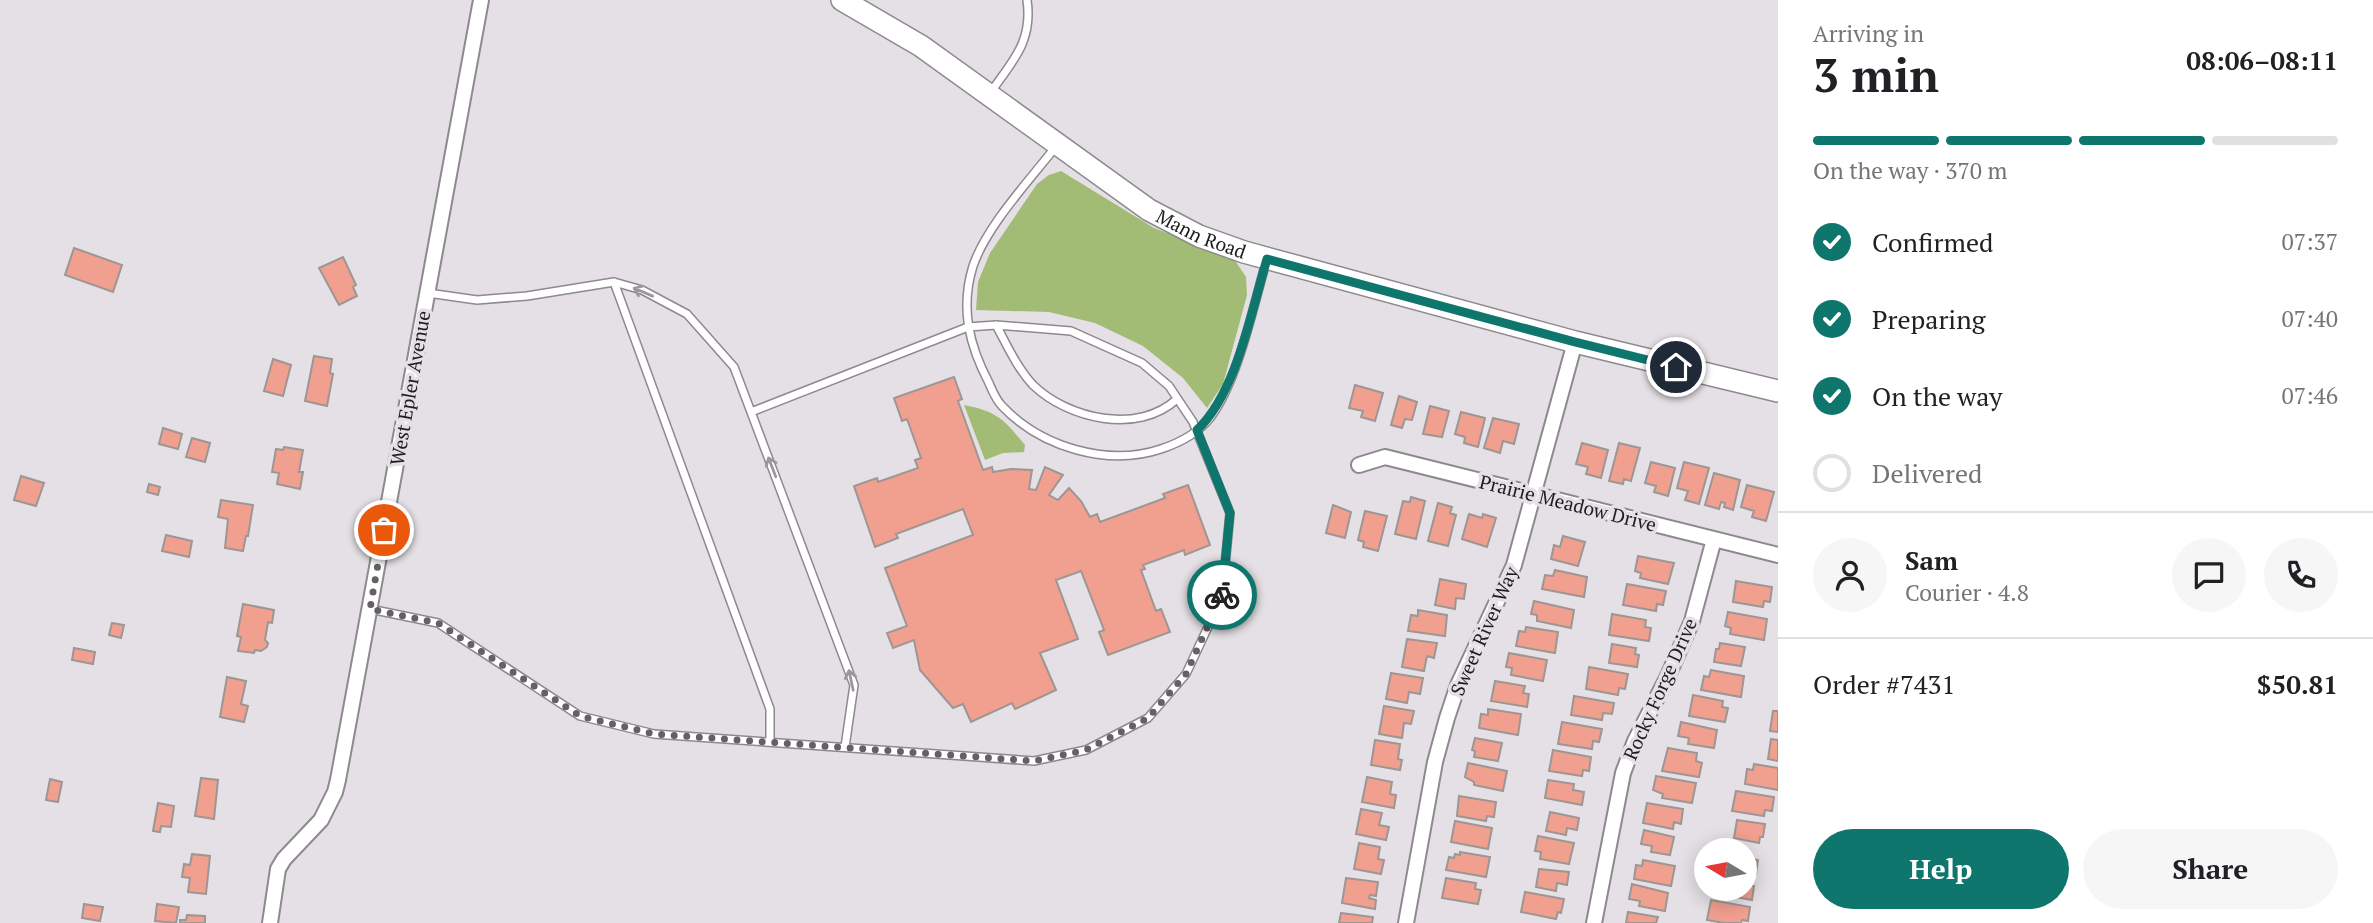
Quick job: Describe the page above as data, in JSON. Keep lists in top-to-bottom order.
{
  "streets": {
    "main road": ["Mann Road"],
    "street": [
      "West Epler Avenue",
      "Prairie Meadow Drive",
      "Sweet River Way",
      "Rocky Forge Drive"
    ]
  },
  "crossings": [
    ["Mann Road", "Sweet River Way"],
    ["Prairie Meadow Drive", "Sweet River Way"],
    ["Prairie Meadow Drive", "Rocky Forge Drive"]
  ],
  "north": "left",
  "page": {
    "heading": ["3 min", "Arriving in", "08:06–08:11"],
    "panel": [
      "Sam",
      "Courier · 4.8",
      "Order #7431",
      "$50.81"
    ],
    "bar": "On the way · 370 m",
    "list": [
      ["Confirmed", "07:37"],
      ["Preparing", "07:40"],
      ["On the way", "07:46"],
      "Delivered"
    ],
    "buttons": ["Help", "Share"]
  }
}
